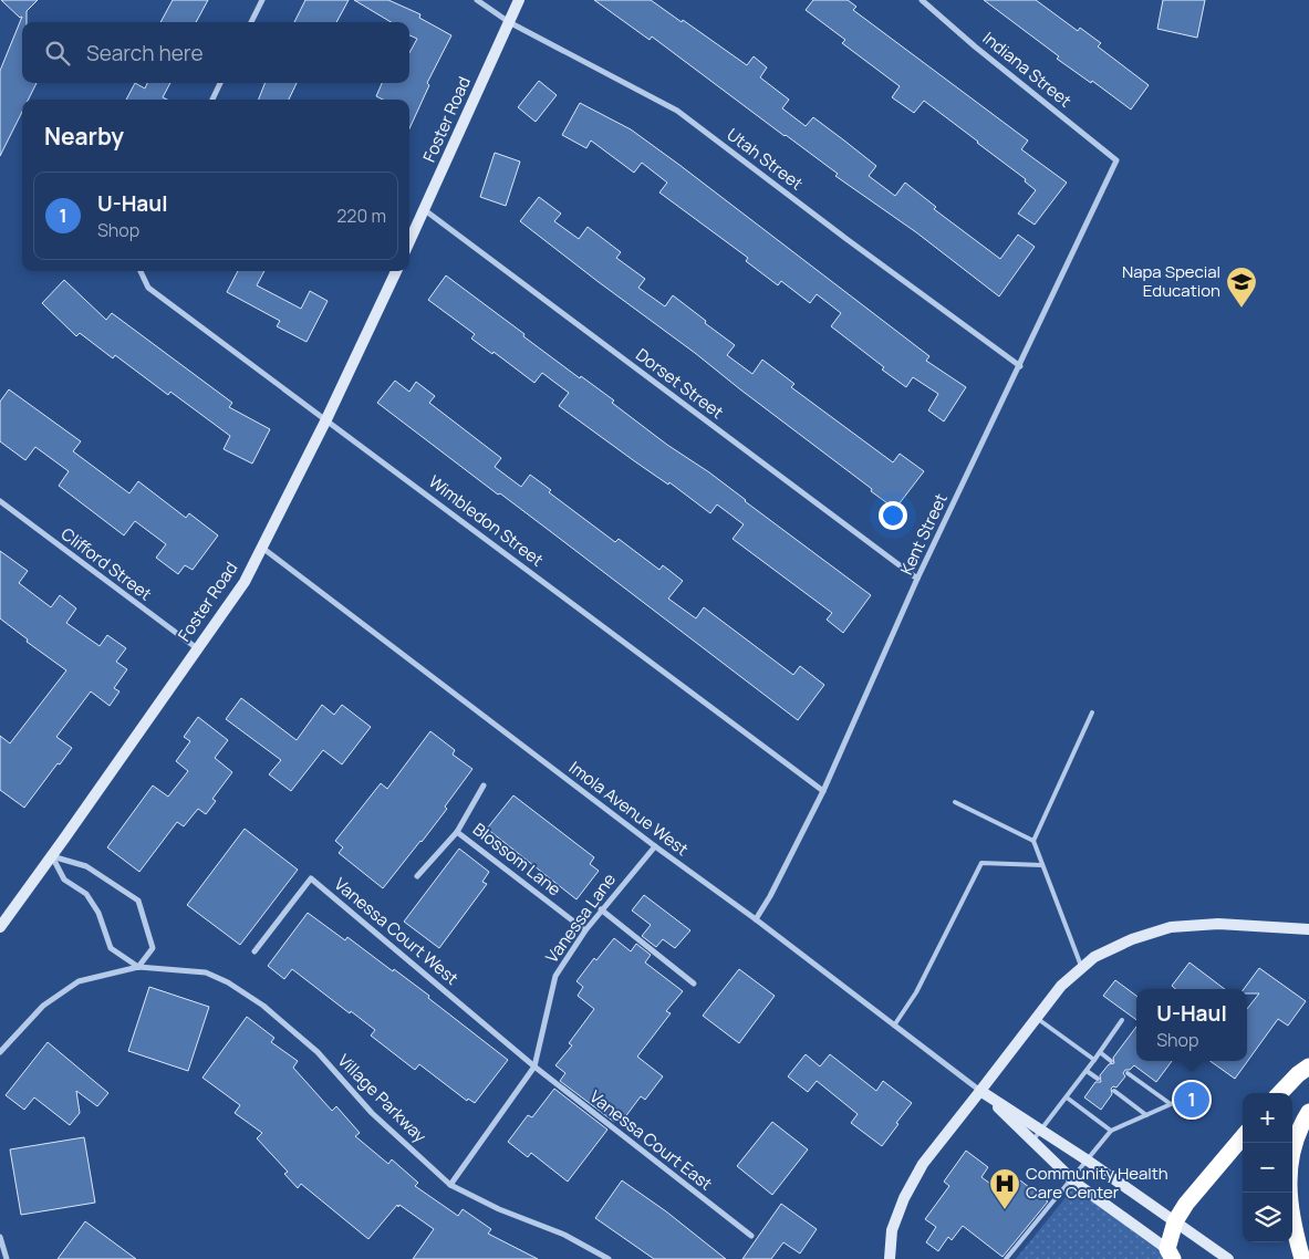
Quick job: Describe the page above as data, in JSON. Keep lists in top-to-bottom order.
{
  "streets": {
    "street": [
      "Indiana Street",
      "Foster Road",
      "Utah Street",
      "Dorset Street",
      "Wimbledon Street",
      "Kent Street",
      "Clifford Street",
      "Imola Avenue West",
      "Blossom Lane",
      "Vanessa Lane",
      "Vanessa Court West",
      "Village Parkway",
      "Vanessa Court East"
    ]
  },
  "crossings": [
    ["Indiana Street", "Kent Street"],
    ["Foster Road", "Utah Street"],
    ["Foster Road", "Dorset Street"],
    ["Foster Road", "Wimbledon Street"],
    ["Foster Road", "Clifford Street"],
    ["Foster Road", "Imola Avenue West"],
    ["Utah Street", "Kent Street"],
    ["Dorset Street", "Kent Street"],
    ["Wimbledon Street", "Kent Street"],
    ["Kent Street", "Imola Avenue West"],
    ["Imola Avenue West", "Vanessa Lane"],
    ["Blossom Lane", "Vanessa Lane"],
    ["Vanessa Lane", "Vanessa Court West"],
    ["Vanessa Lane", "Village Parkway"],
    ["Vanessa Lane", "Vanessa Court East"],
    ["Vanessa Court West", "Vanessa Court East"]
  ],
  "places": {
    "school or university": ["Napa Special Education"],
    "hospital": ["Community Health Care Center"]
  },
  "page": {
    "search": "Search here",
    "heading": "Nearby",
    "list": [
      {
        "mark": "1",
        "name": "U-Haul",
        "note": "Shop",
        "value": "220 m"
      }
    ],
    "popup": ["U-Haul", "Shop"],
    "pins": "1",
    "map_buttons": ["+", "−"]
  }
}
